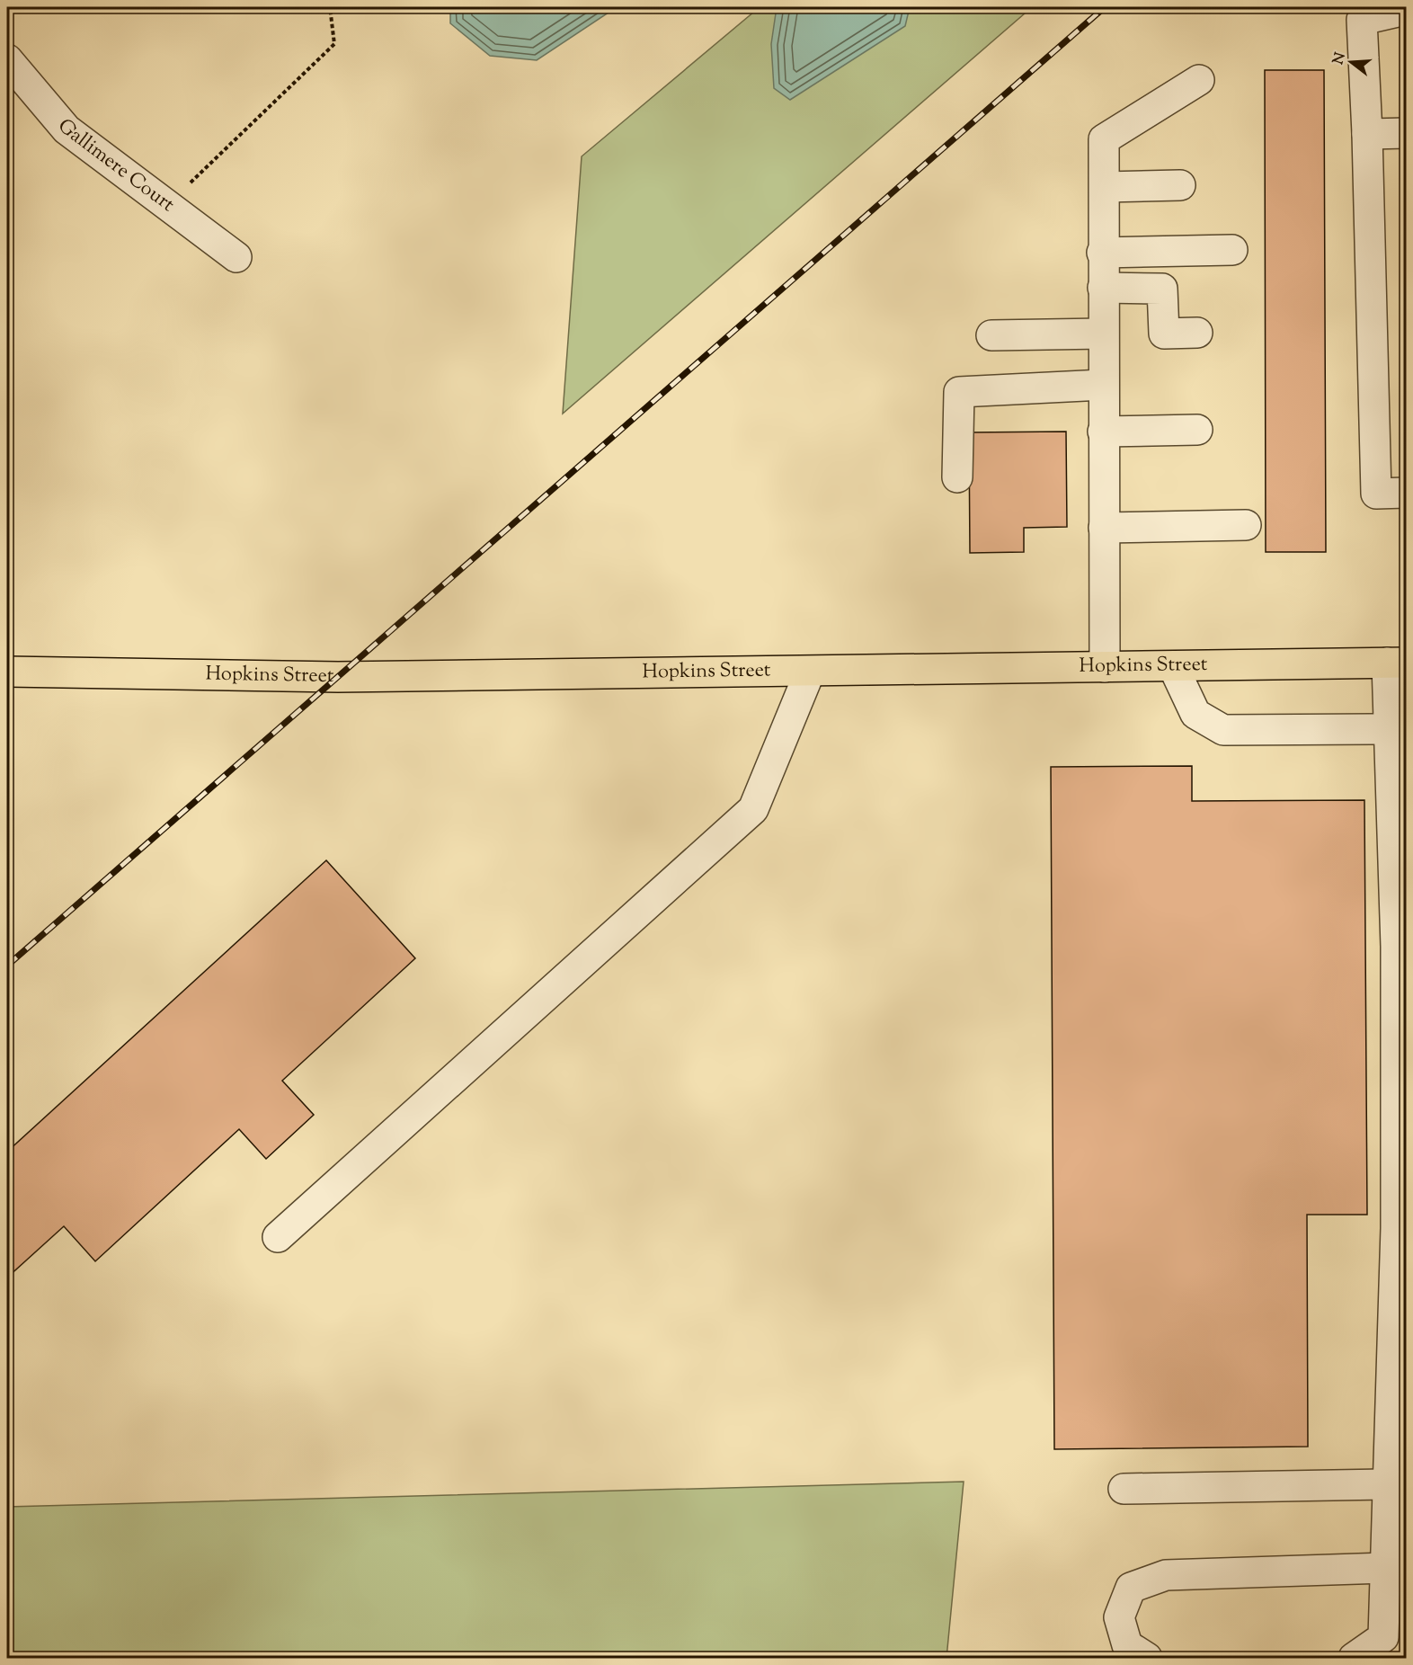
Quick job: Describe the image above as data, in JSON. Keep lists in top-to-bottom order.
{
  "streets": {
    "main road": ["Hopkins Street"],
    "street": ["Gallimere Court"]
  },
  "north": "left"
}
